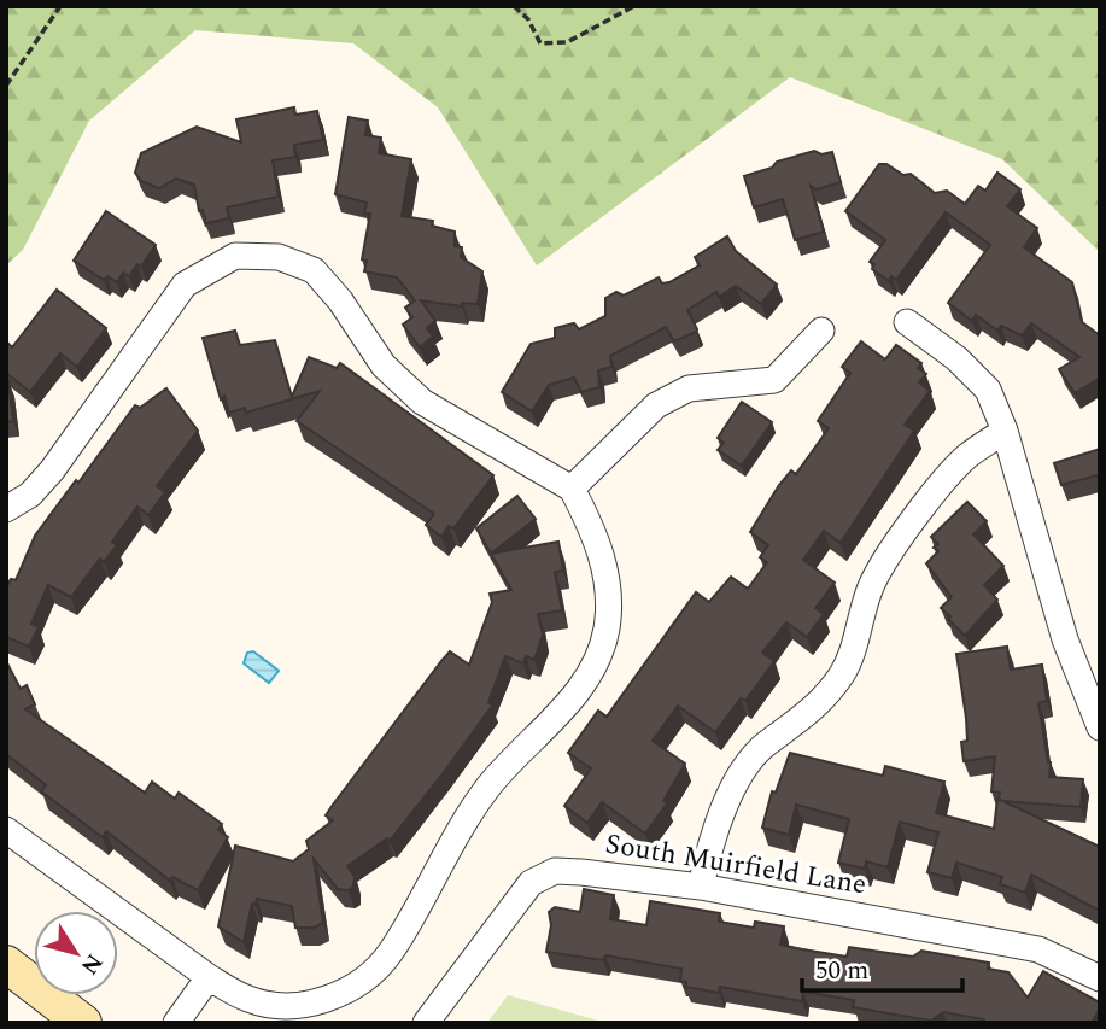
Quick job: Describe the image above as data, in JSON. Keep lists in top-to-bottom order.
{
  "streets": {
    "street": ["South Muirfield Lane"]
  },
  "scale_bar": "50 m",
  "north": "bottom right"
}
